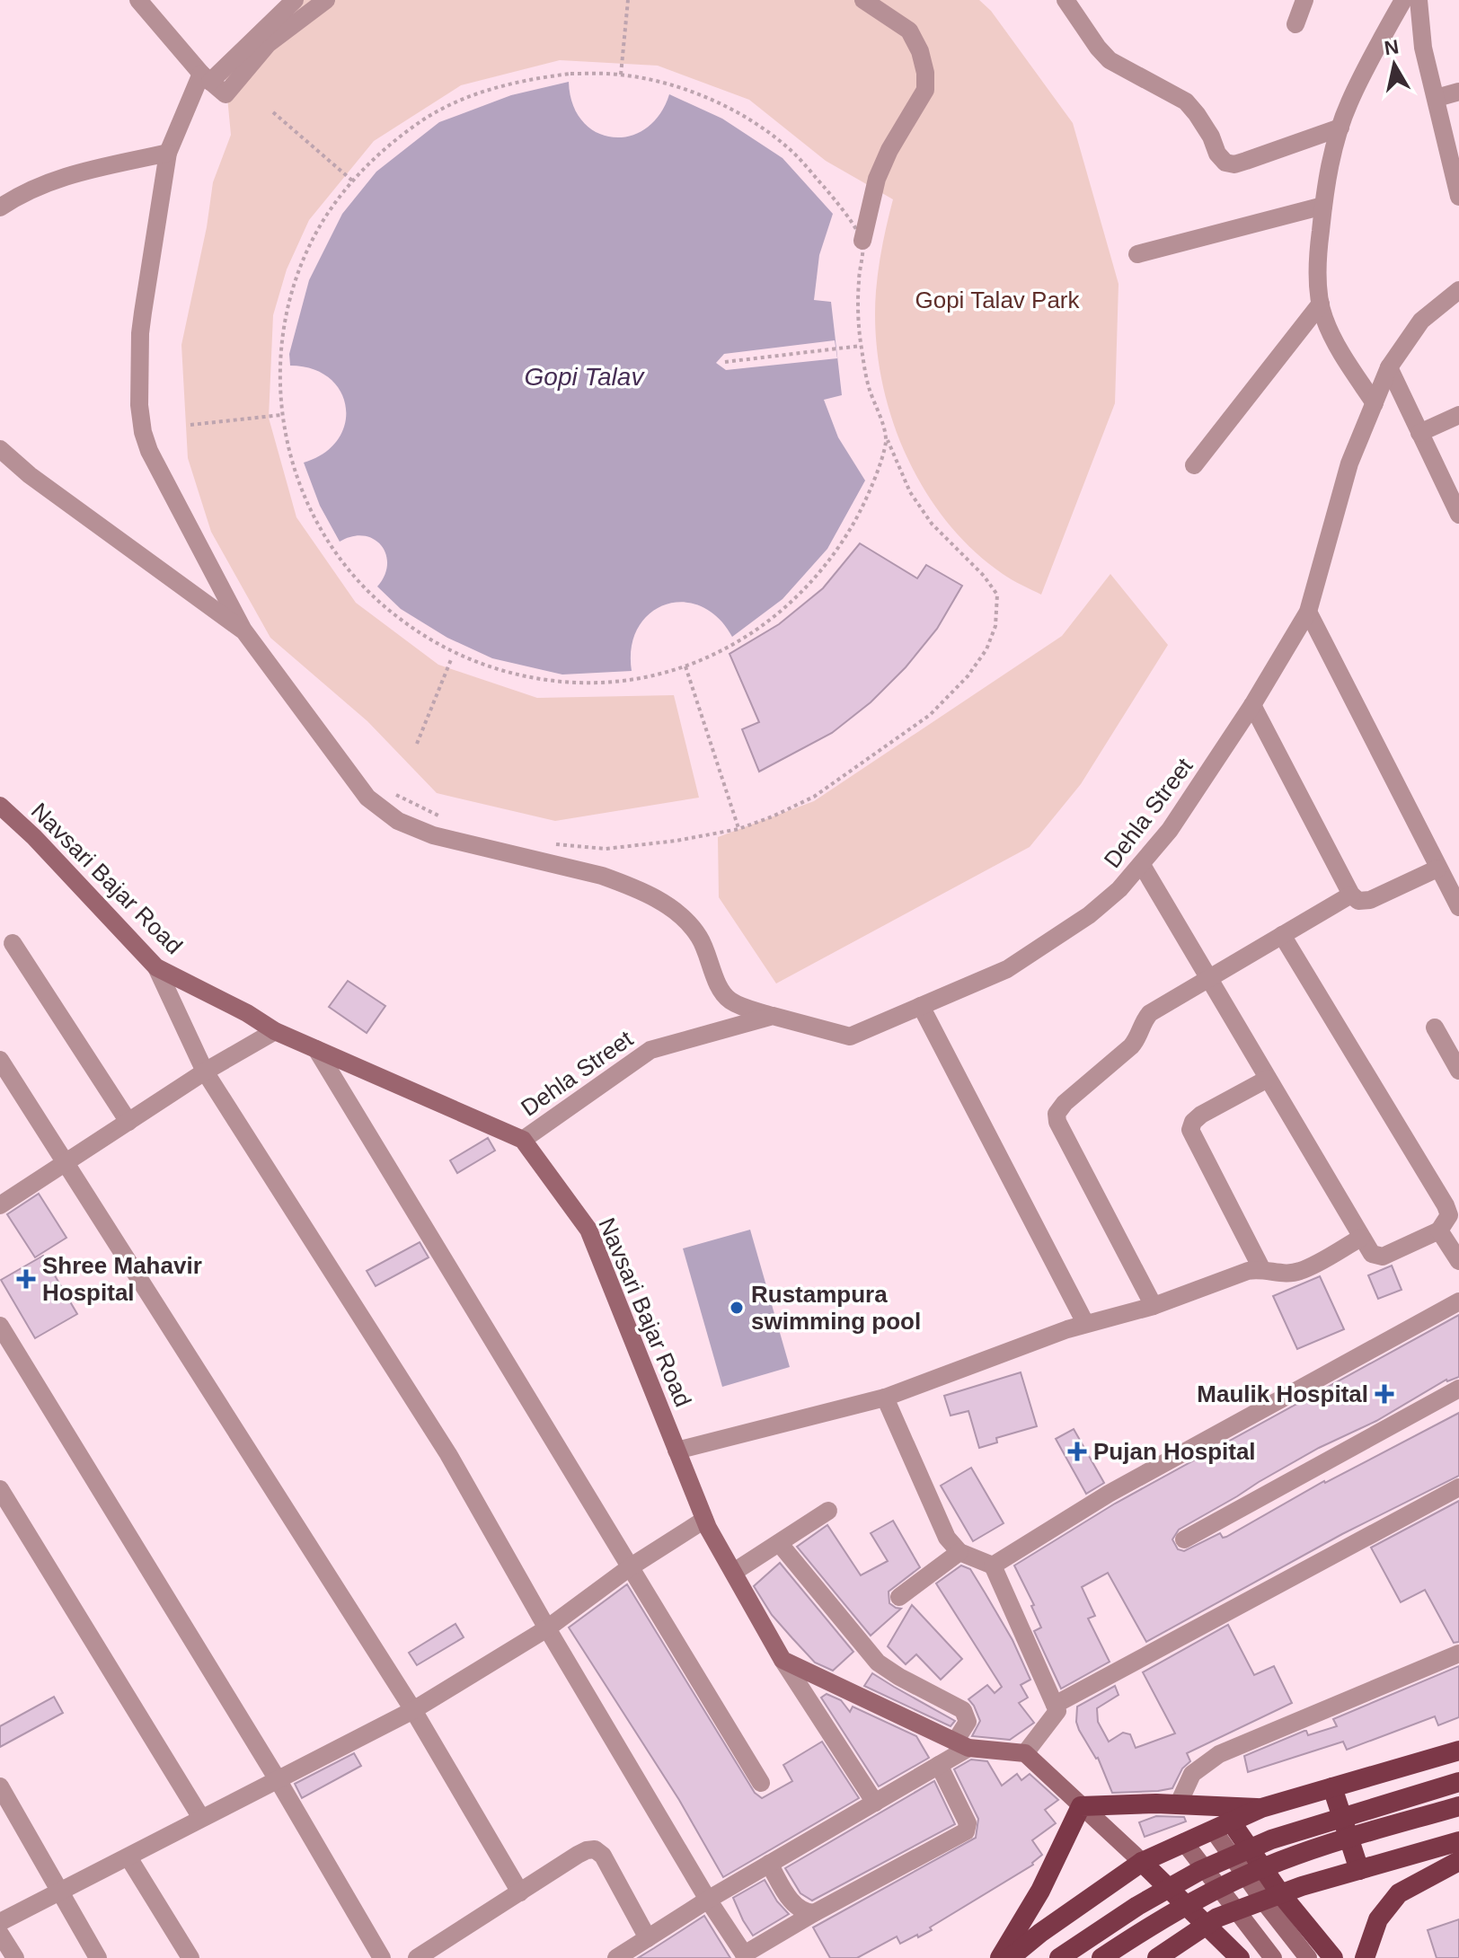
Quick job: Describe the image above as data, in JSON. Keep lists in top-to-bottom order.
{
  "streets": {
    "main road": ["Navsari Bajar Road"],
    "street": ["Dehla Street"]
  },
  "crossings": [
    ["Dehla Street", "Navsari Bajar Road"]
  ],
  "water": ["Gopi Talav"],
  "parks": ["Gopi Talav Park"],
  "places": {
    "health": ["Shree Mahavir Hospital", "Maulik Hospital", "Pujan Hospital"],
    "other": ["Rustampura swimming pool"]
  },
  "north": "top"
}
